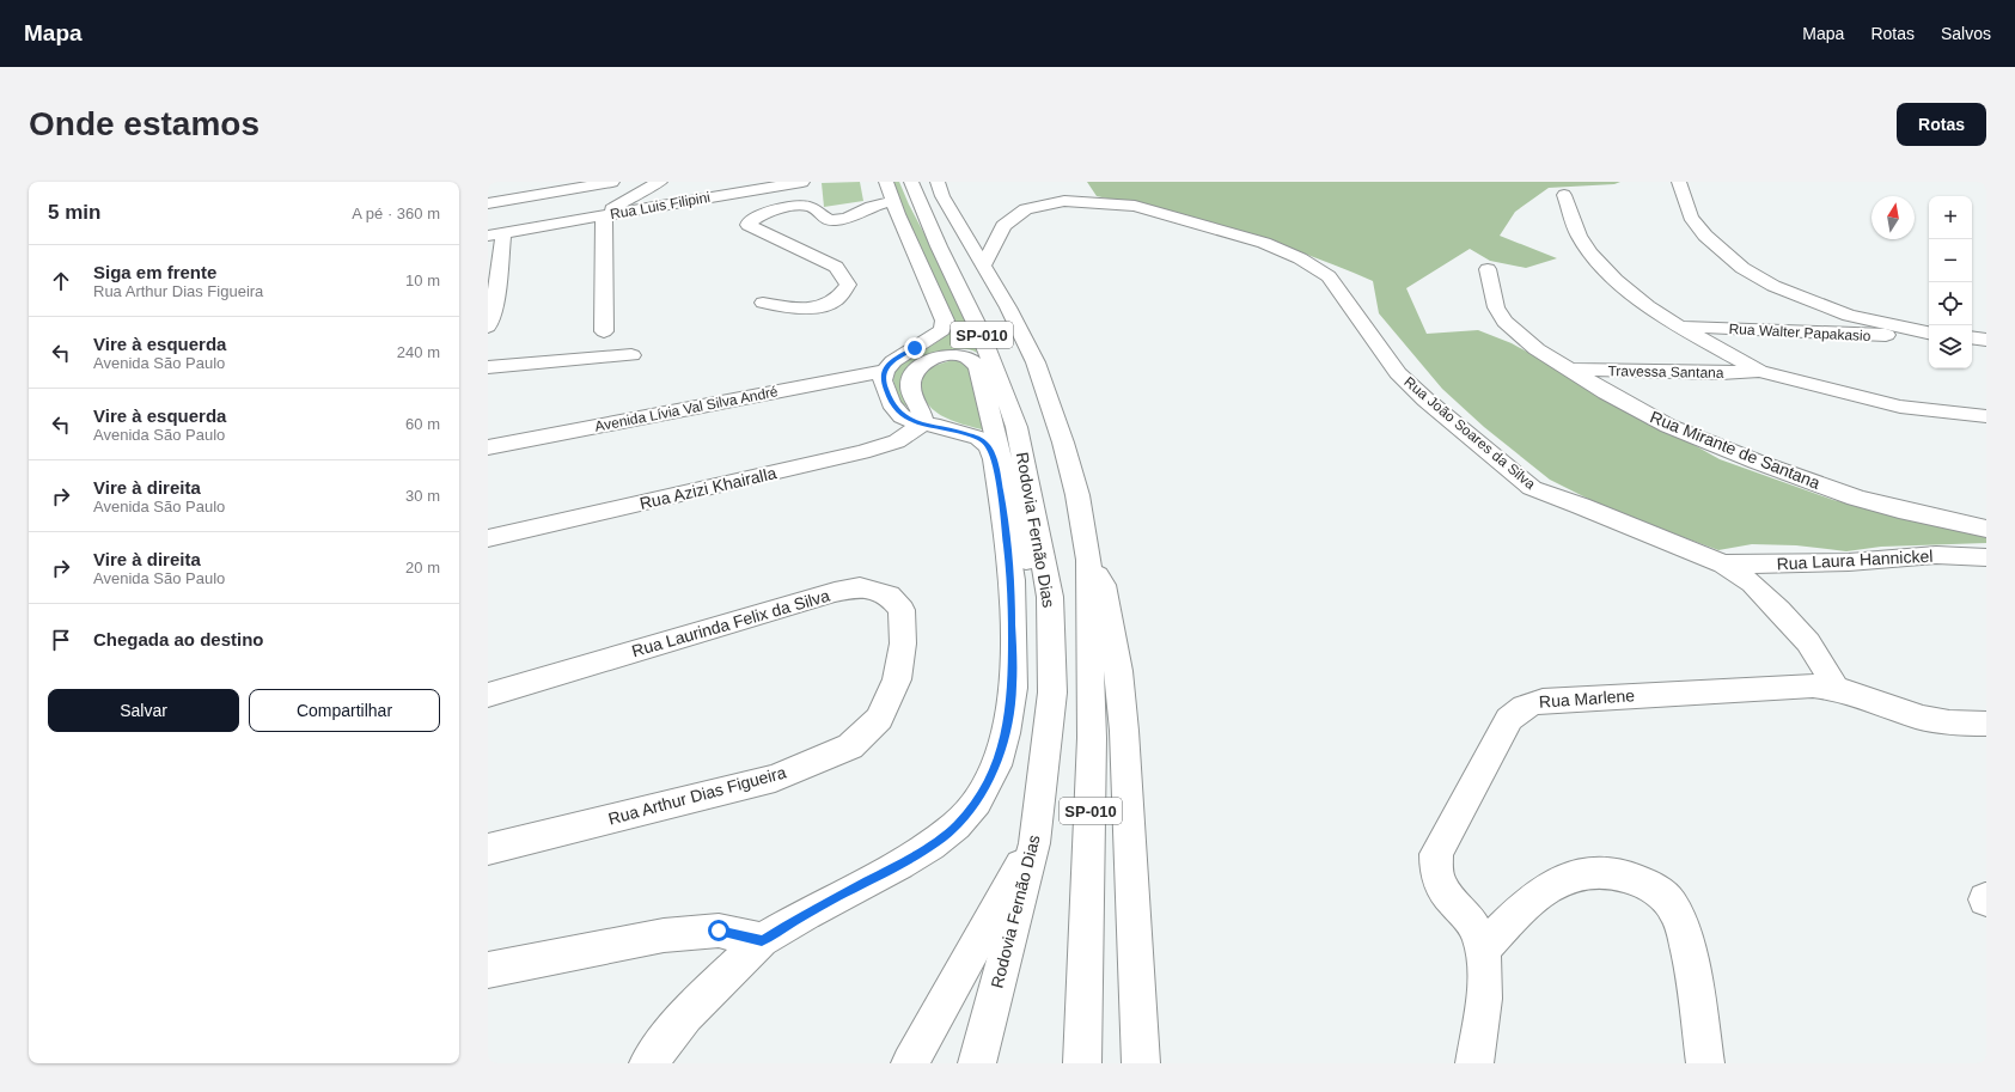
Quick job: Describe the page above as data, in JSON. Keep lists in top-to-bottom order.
{
  "streets": {
    "main road": [
      "Rua Luis Filipini",
      "Rua Walter Papakasio",
      "SP-010",
      "Travessa Santana",
      "Avenida Lívia Val Silva André",
      "Rua João Soares da Silva",
      "Rua Mirante de Santana",
      "Rua Azizi Khairalla",
      "Rodovia Fernão Dias",
      "Rua Laura Hannickel",
      "Rua Laurinda Felix da Silva",
      "Rua Marlene",
      "Rua Arthur Dias Figueira"
    ]
  },
  "crossings": [
    ["SP-010", "Rua João Soares da Silva"],
    ["Travessa Santana", "Rua Mirante de Santana"],
    ["Rua João Soares da Silva", "Rua Laura Hannickel"],
    ["Rua João Soares da Silva", "Rua Marlene"],
    ["Rua Laurinda Felix da Silva", "Rua Arthur Dias Figueira"]
  ],
  "north": "top",
  "page": {
    "header": "Mapa",
    "nav": ["Mapa", "Rotas", "Salvos"],
    "buttons": [
      "Rotas",
      ["Salvar", "Compartilhar"]
    ],
    "title": "Onde estamos",
    "heading": ["5 min", "A pé · 360 m"],
    "map_buttons": ["+", "−"],
    "list": [
      ["Siga em frente", "Rua Arthur Dias Figueira", "10 m"],
      ["Vire à esquerda", "Avenida São Paulo", "240 m"],
      ["Vire à esquerda", "Avenida São Paulo", "60 m"],
      ["Vire à direita", "Avenida São Paulo", "30 m"],
      ["Vire à direita", "Avenida São Paulo", "20 m"],
      "Chegada ao destino"
    ]
  }
}
